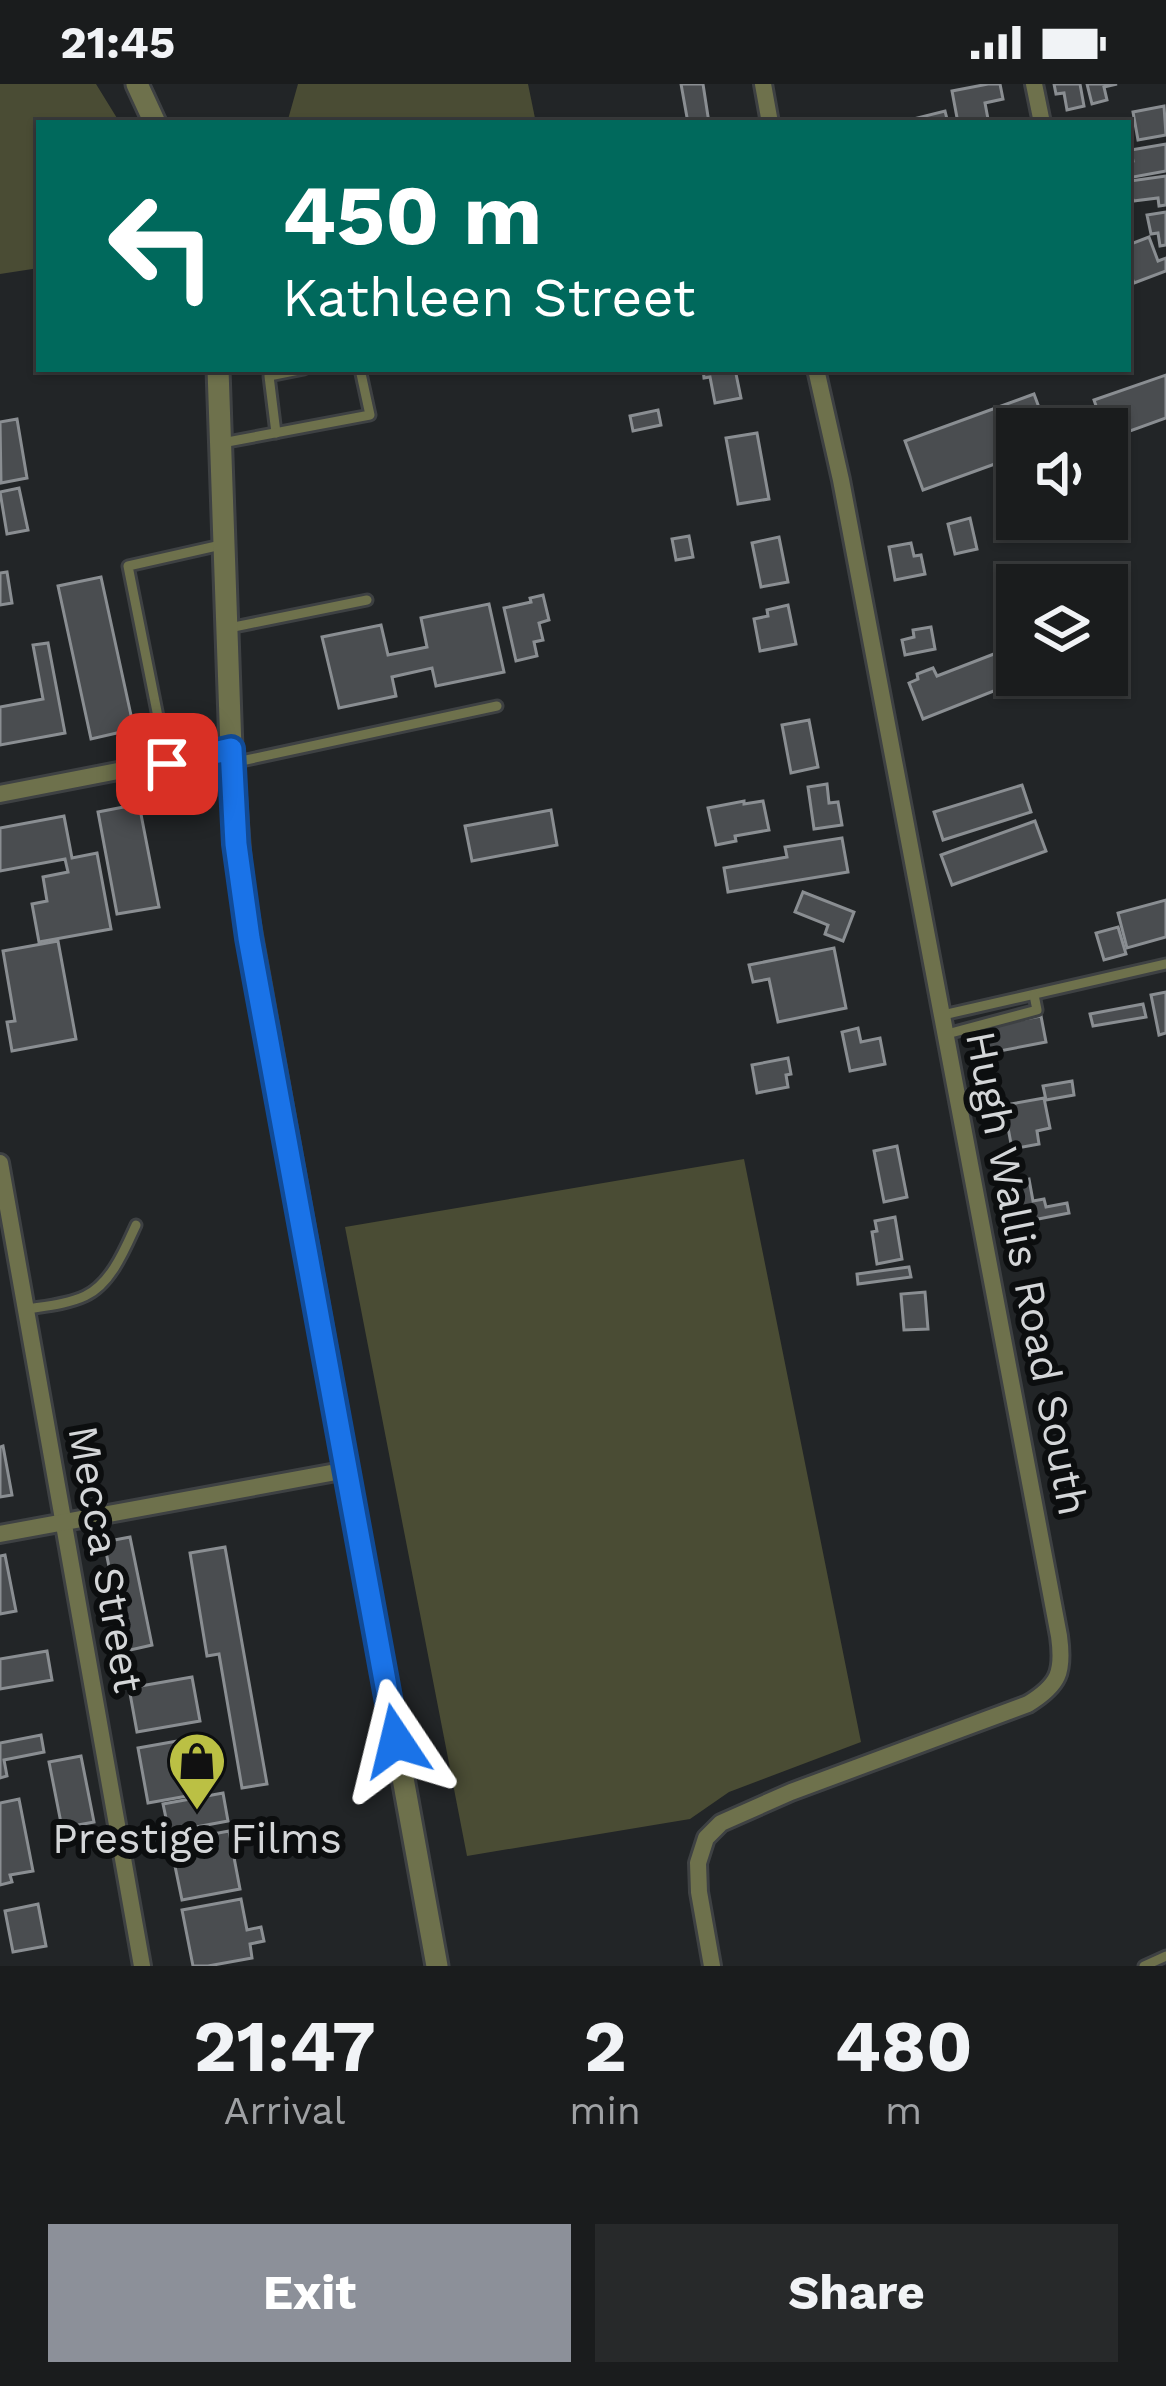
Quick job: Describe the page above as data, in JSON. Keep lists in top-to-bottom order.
{
  "streets": {
    "street": ["Hugh Wallis Road South", "Mecca Street"]
  },
  "places": {
    "shop": ["Prestige Films"]
  },
  "page": {
    "status": "21:45",
    "turn": ["450 m", "Kathleen Street"],
    "eta": [
      "21:47",
      "Arrival",
      "2",
      "min",
      "480",
      "m"
    ],
    "buttons": ["Exit", "Share"]
  }
}
